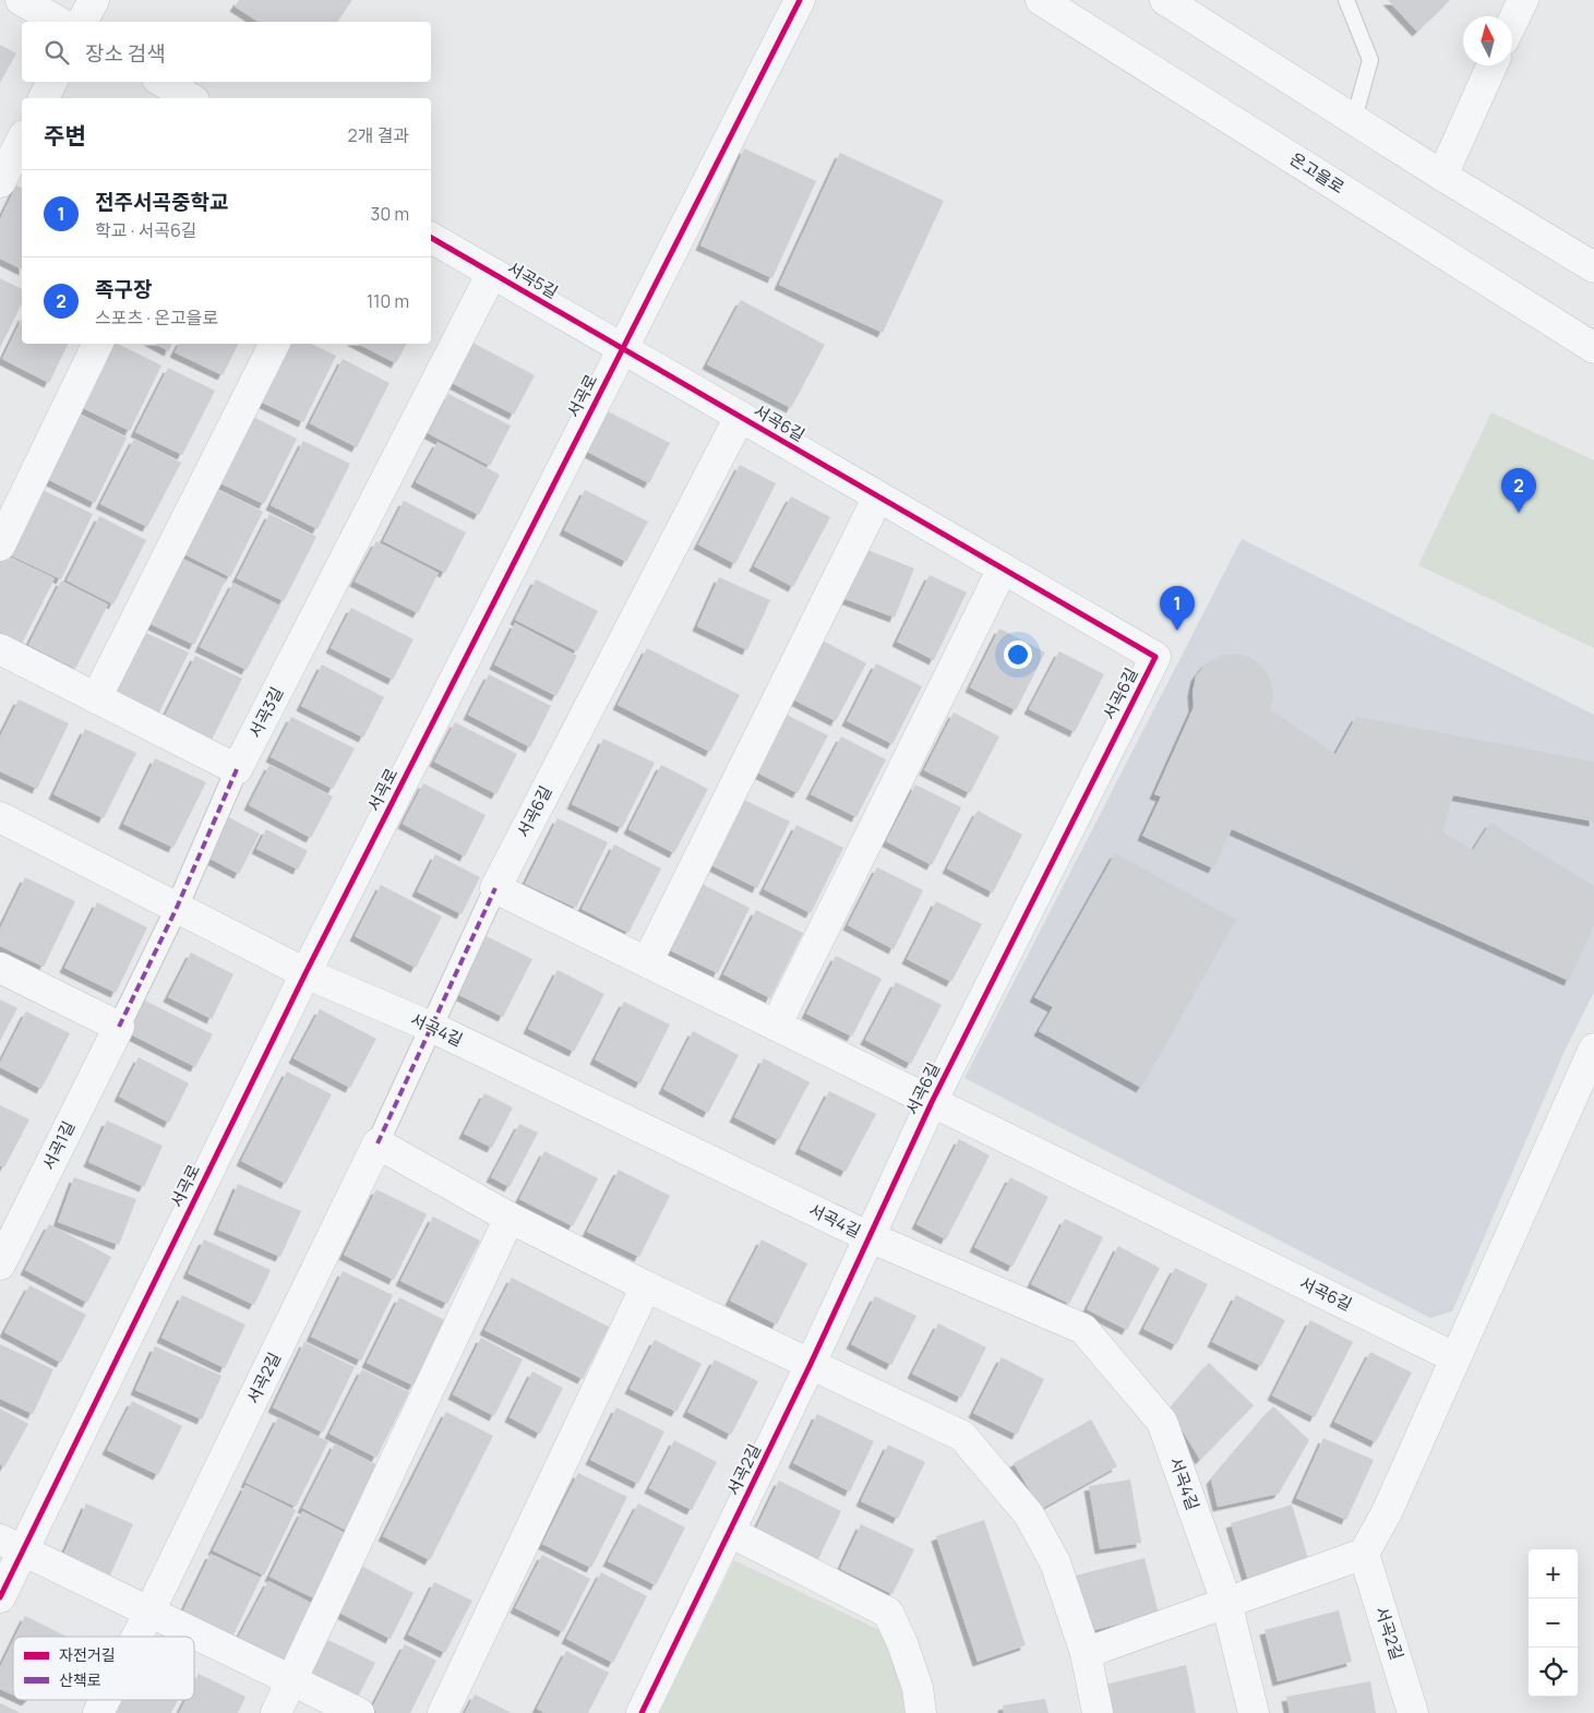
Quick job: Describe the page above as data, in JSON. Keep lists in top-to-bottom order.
{
  "streets": {
    "street": [
      "온고을로",
      "서곡5길",
      "서곡로",
      "서곡6길",
      "서곡3길",
      "서곡4길",
      "서곡1길",
      "서곡2길"
    ]
  },
  "crossings": [
    ["서곡5길", "서곡로"],
    ["서곡5길", "서곡6길"],
    ["서곡5길", "서곡3길"],
    ["서곡로", "서곡6길"],
    ["서곡로", "서곡4길"],
    ["서곡6길", "서곡4길"],
    ["서곡6길", "서곡2길"],
    ["서곡4길", "서곡2길"]
  ],
  "legend": ["자전거길", "산책로"],
  "north": "top",
  "page": {
    "search": "장소 검색",
    "heading": ["주변", "2개 결과"],
    "list": [
      {
        "mark": "1",
        "name": "전주서곡중학교",
        "note": "학교 · 서곡6길",
        "value": "30 m"
      },
      {
        "mark": "2",
        "name": "족구장",
        "note": "스포츠 · 온고을로",
        "value": "110 m"
      }
    ],
    "pins": ["2", "1"],
    "map_buttons": ["+", "−"]
  }
}
